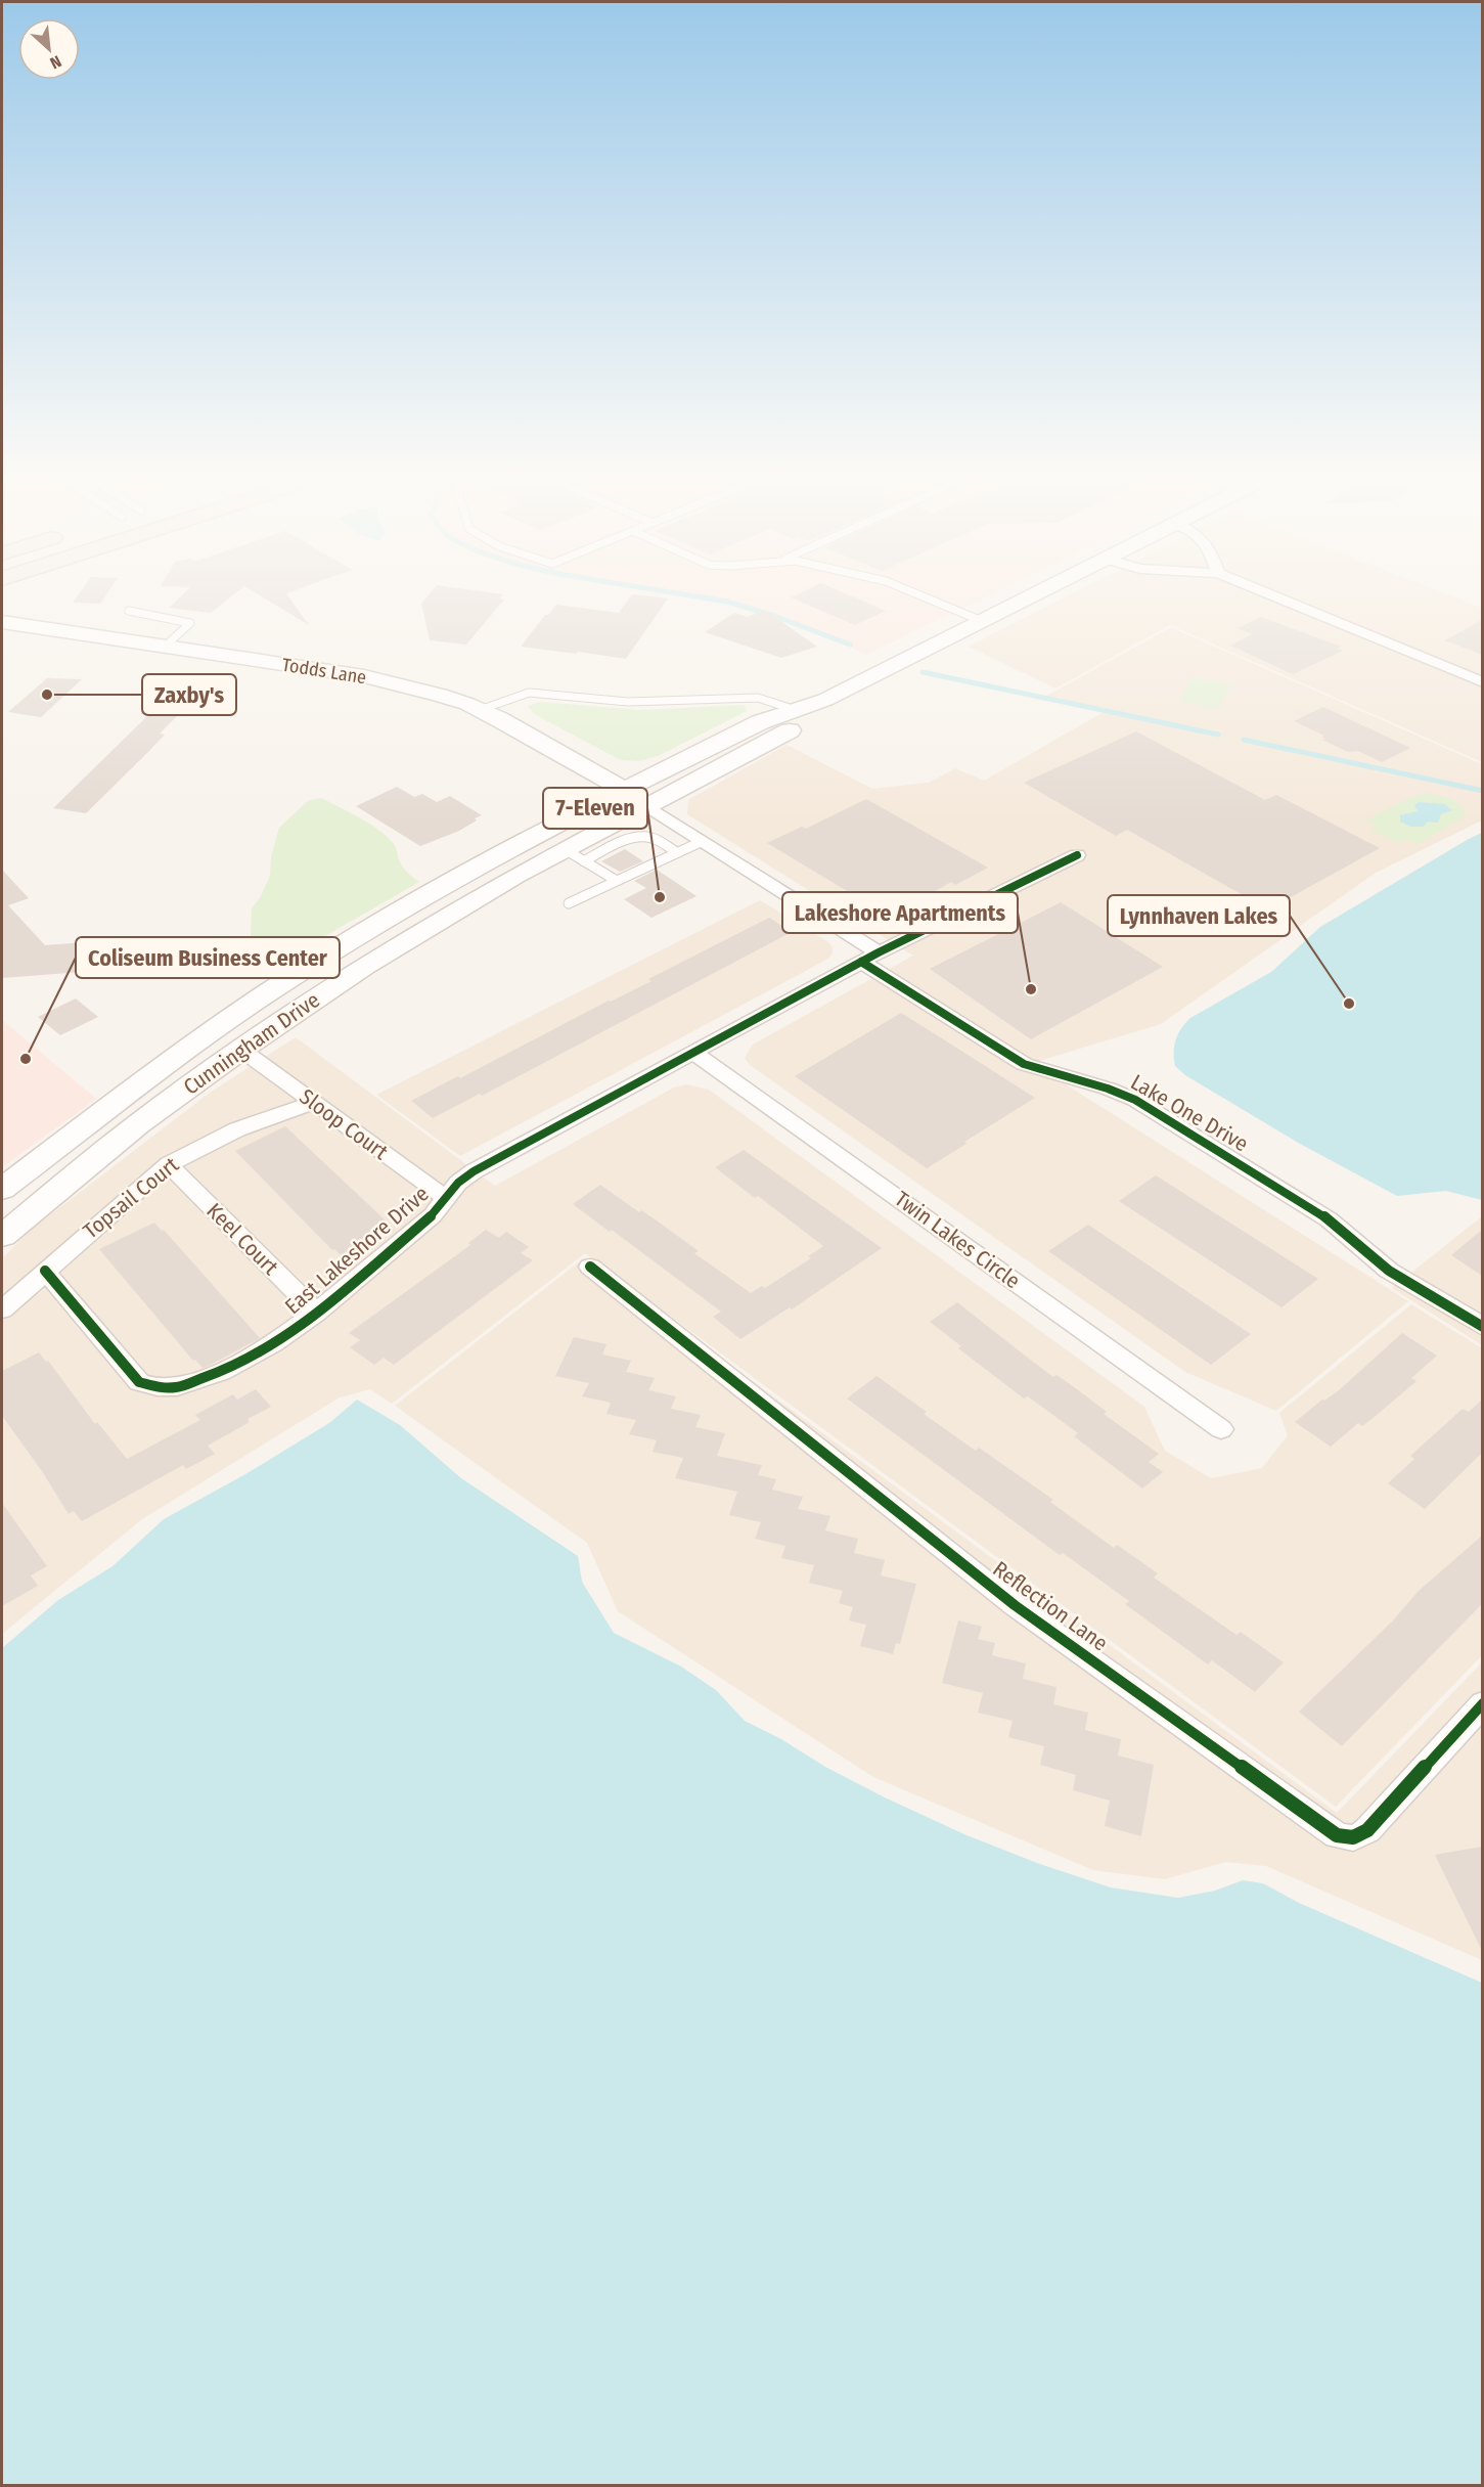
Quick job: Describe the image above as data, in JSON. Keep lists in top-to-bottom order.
{
  "streets": {
    "main road": ["Todds Lane", "Cunningham Drive"],
    "street": [
      "Lake One Drive",
      "Sloop Court",
      "Topsail Court",
      "Keel Court",
      "Twin Lakes Circle",
      "East Lakeshore Drive",
      "Reflection Lane"
    ]
  },
  "crossings": [
    ["Todds Lane", "Cunningham Drive"],
    ["Todds Lane", "Lake One Drive"],
    ["Cunningham Drive", "Lake One Drive"],
    ["Cunningham Drive", "Sloop Court"],
    ["Lake One Drive", "East Lakeshore Drive"],
    ["Sloop Court", "Topsail Court"],
    ["Sloop Court", "East Lakeshore Drive"],
    ["Topsail Court", "Keel Court"],
    ["Topsail Court", "East Lakeshore Drive"],
    ["Keel Court", "East Lakeshore Drive"],
    ["Twin Lakes Circle", "East Lakeshore Drive"]
  ],
  "places": [
    "Zaxby's",
    "7-Eleven",
    "Lakeshore Apartments",
    "Lynnhaven Lakes",
    "Coliseum Business Center"
  ],
  "north": "bottom right"
}
